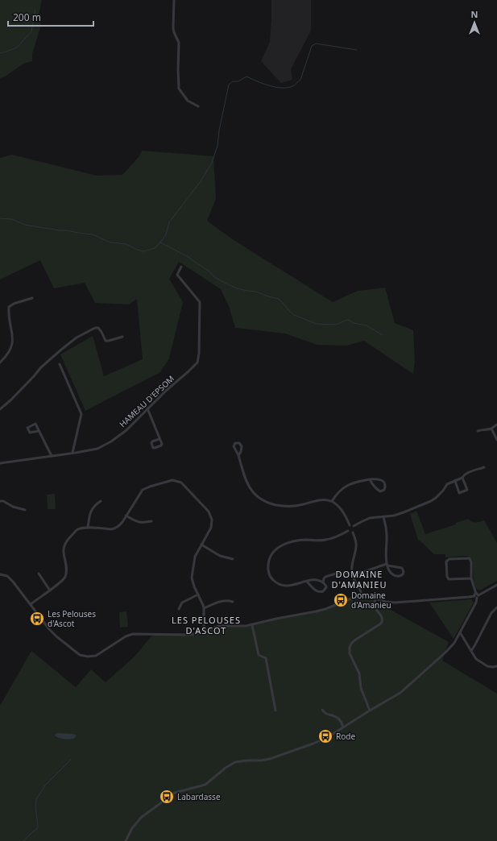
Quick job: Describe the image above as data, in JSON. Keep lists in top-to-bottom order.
{
  "streets": {
    "street": ["HAMEAU D'EPSOM"]
  },
  "districts": ["DOMAINE D'AMANIEU", "LES PELOUSES D'ASCOT"],
  "places": {
    "bus stop": [
      "Domaine d'Amanieu",
      "Les Pelouses d'Ascot",
      "Rode",
      "Labardasse"
    ]
  },
  "scale_bar": "200 m",
  "north": "top"
}
